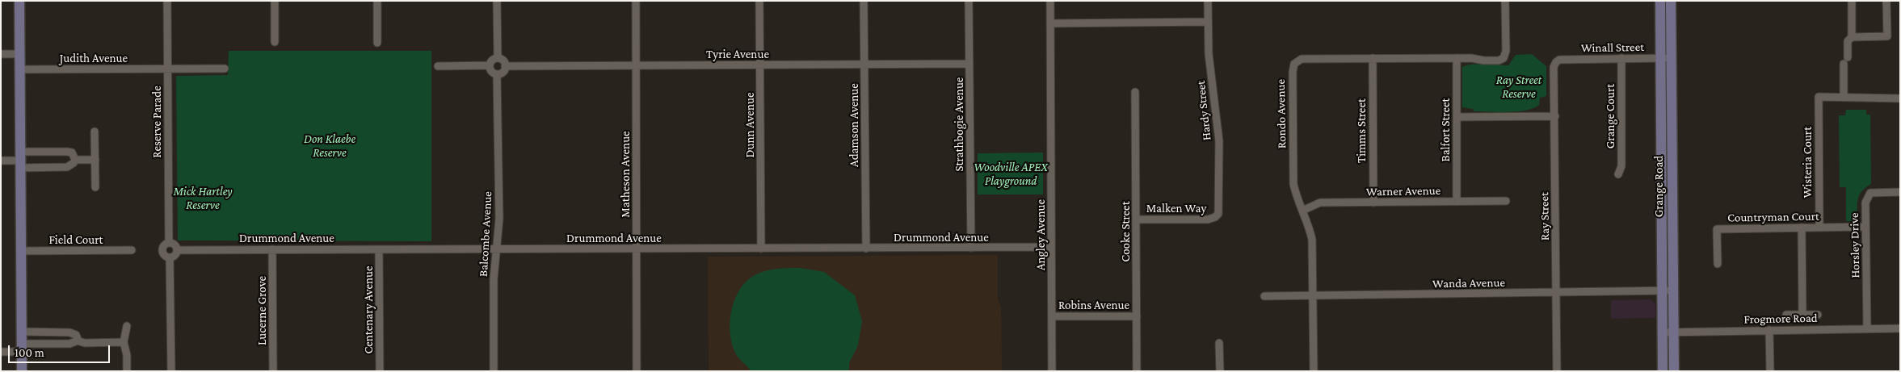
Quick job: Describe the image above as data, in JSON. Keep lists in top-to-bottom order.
{
  "streets": {
    "main road": ["Grange Road"],
    "street": [
      "Winall Street",
      "Tyrie Avenue",
      "Judith Avenue",
      "Hardy Street",
      "Rondo Avenue",
      "Grange Court",
      "Reserve Parade",
      "Strathbogie Avenue",
      "Dunn Avenue",
      "Adamson Avenue",
      "Balfort Street",
      "Timms Street",
      "Wisteria Court",
      "Matheson Avenue",
      "Warner Avenue",
      "Malken Way",
      "Ray Street",
      "Countryman Court",
      "Cooke Street",
      "Balcombe Avenue",
      "Angley Avenue",
      "Drummond Avenue",
      "Field Court",
      "Horsley Drive",
      "Wanda Avenue",
      "Robins Avenue",
      "Centenary Avenue",
      "Lucerne Grove",
      "Frogmore Road"
    ]
  },
  "crossings": [
    ["Winall Street", "Grange Court"],
    ["Winall Street", "Grange Road"],
    ["Winall Street", "Ray Street"],
    ["Tyrie Avenue", "Strathbogie Avenue"],
    ["Tyrie Avenue", "Dunn Avenue"],
    ["Tyrie Avenue", "Adamson Avenue"],
    ["Tyrie Avenue", "Matheson Avenue"],
    ["Tyrie Avenue", "Balcombe Avenue"],
    ["Judith Avenue", "Reserve Parade"],
    ["Hardy Street", "Malken Way"],
    ["Rondo Avenue", "Balfort Street"],
    ["Rondo Avenue", "Timms Street"],
    ["Rondo Avenue", "Warner Avenue"],
    ["Rondo Avenue", "Wanda Avenue"],
    ["Reserve Parade", "Drummond Avenue"],
    ["Strathbogie Avenue", "Drummond Avenue"],
    ["Dunn Avenue", "Drummond Avenue"],
    ["Adamson Avenue", "Drummond Avenue"],
    ["Balfort Street", "Warner Avenue"],
    ["Timms Street", "Warner Avenue"],
    ["Wisteria Court", "Countryman Court"],
    ["Matheson Avenue", "Drummond Avenue"],
    ["Grange Road", "Wanda Avenue"],
    ["Grange Road", "Frogmore Road"],
    ["Malken Way", "Cooke Street"],
    ["Ray Street", "Wanda Avenue"],
    ["Countryman Court", "Horsley Drive"],
    ["Cooke Street", "Robins Avenue"],
    ["Balcombe Avenue", "Drummond Avenue"],
    ["Angley Avenue", "Drummond Avenue"],
    ["Angley Avenue", "Robins Avenue"],
    ["Drummond Avenue", "Centenary Avenue"],
    ["Drummond Avenue", "Lucerne Grove"],
    ["Horsley Drive", "Frogmore Road"]
  ],
  "parks": [
    "Ray Street Reserve",
    "Don Klaebe Reserve",
    "Woodville APEX Playground",
    "Mick Hartley Reserve"
  ],
  "scale_bar": "100 m"
}
